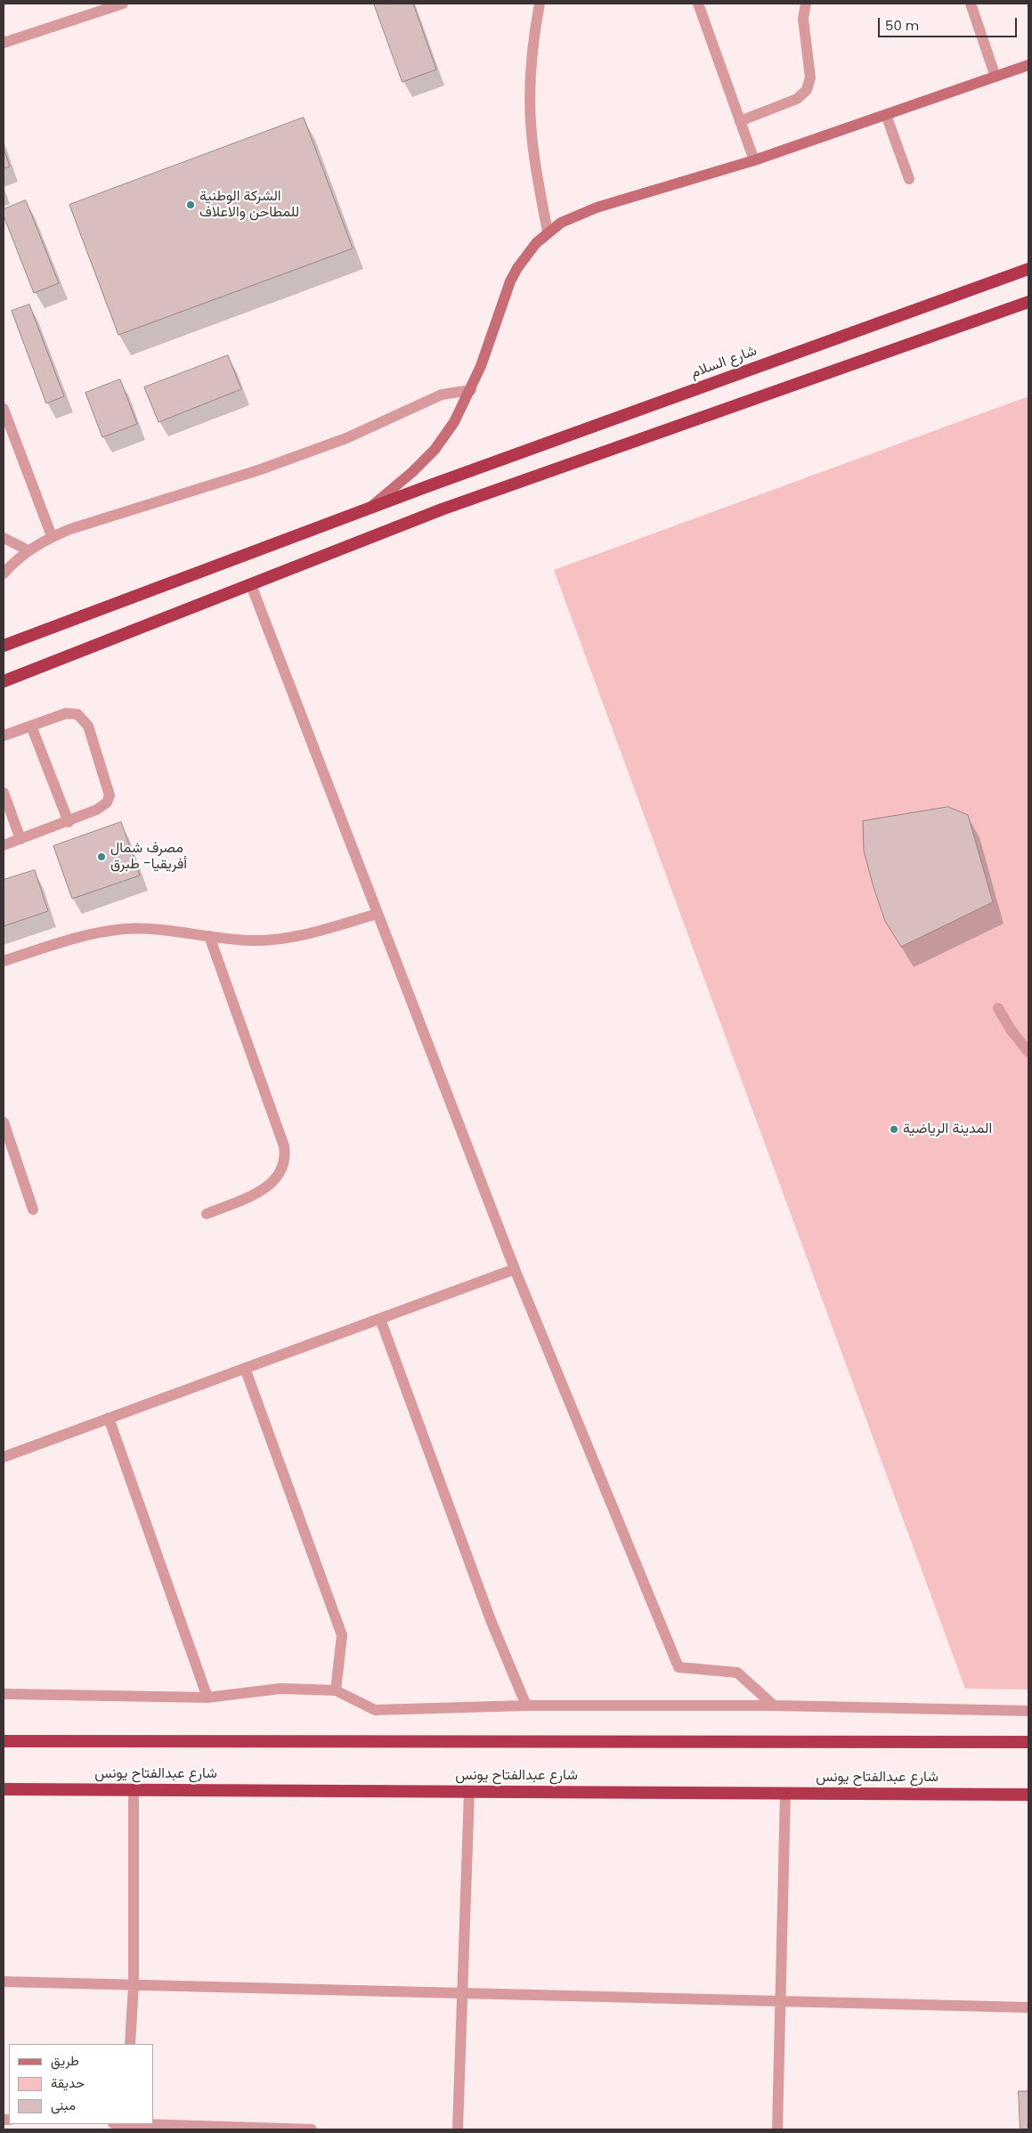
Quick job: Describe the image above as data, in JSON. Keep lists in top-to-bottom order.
{
  "streets": {
    "highway": ["شارع السلام", "شارع عبدالفتاح يونس"]
  },
  "places": ["الشركة الوطنية للمطاحن والاعلاف", "مصرف شمال أفريقيا- طبرق", "المدينة الرياضية"],
  "legend": ["طريق", "حديقة", "مبنى"],
  "scale_bar": "50 m"
}
